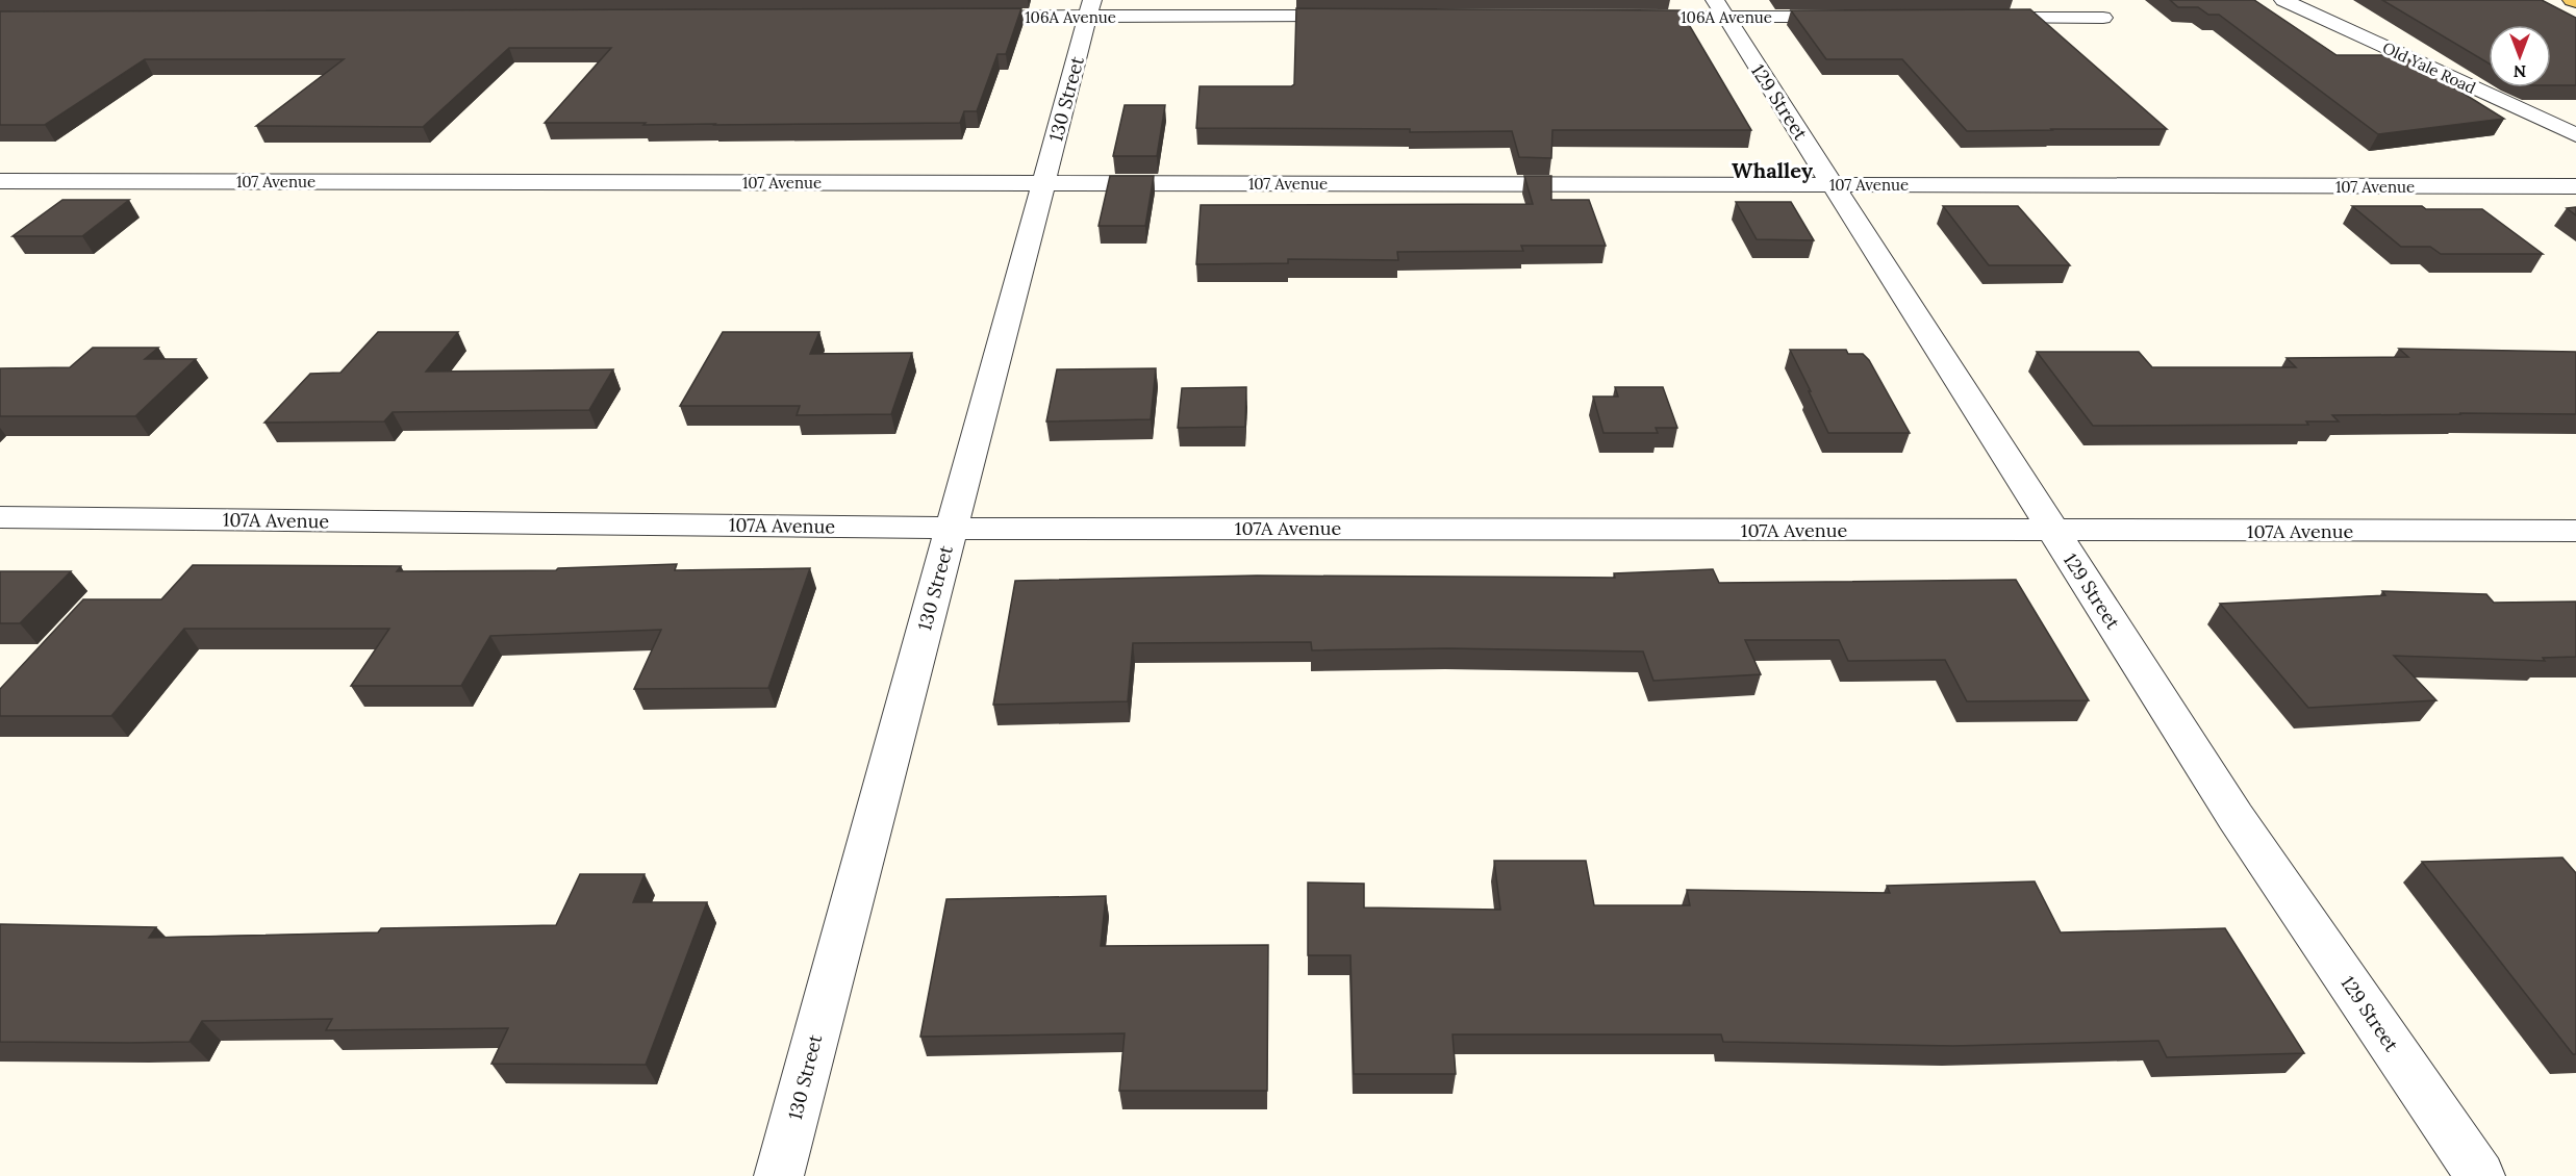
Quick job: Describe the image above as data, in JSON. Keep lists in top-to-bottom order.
{
  "streets": {
    "street": [
      "106A Avenue",
      "Old Yale Road",
      "130 Street",
      "129 Street",
      "107 Avenue",
      "107A Avenue"
    ]
  },
  "crossings": [
    ["106A Avenue", "130 Street"],
    ["106A Avenue", "129 Street"],
    ["130 Street", "107 Avenue"],
    ["130 Street", "107A Avenue"],
    ["129 Street", "107 Avenue"],
    ["129 Street", "107A Avenue"]
  ],
  "districts": ["Whalley"],
  "north": "bottom"
}
